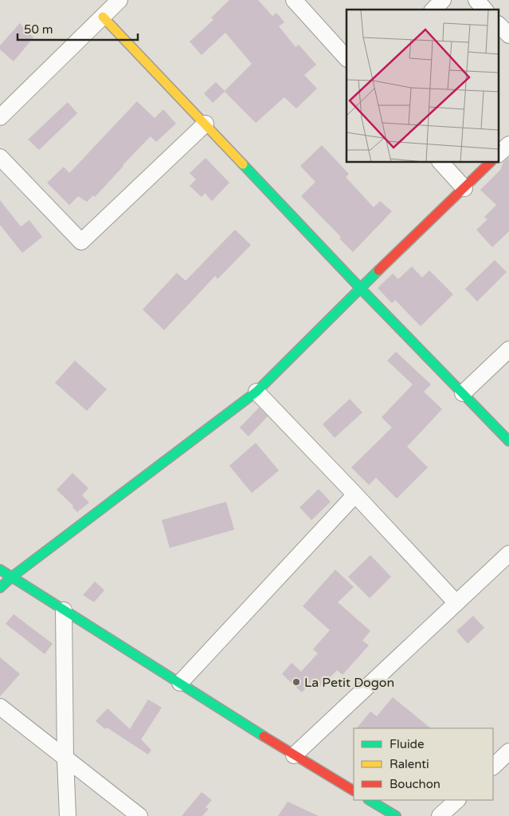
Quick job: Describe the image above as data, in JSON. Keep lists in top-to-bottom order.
{
  "places": ["La Petit Dogon"],
  "legend": ["Fluide", "Ralenti", "Bouchon"],
  "scale_bar": "50 m"
}
